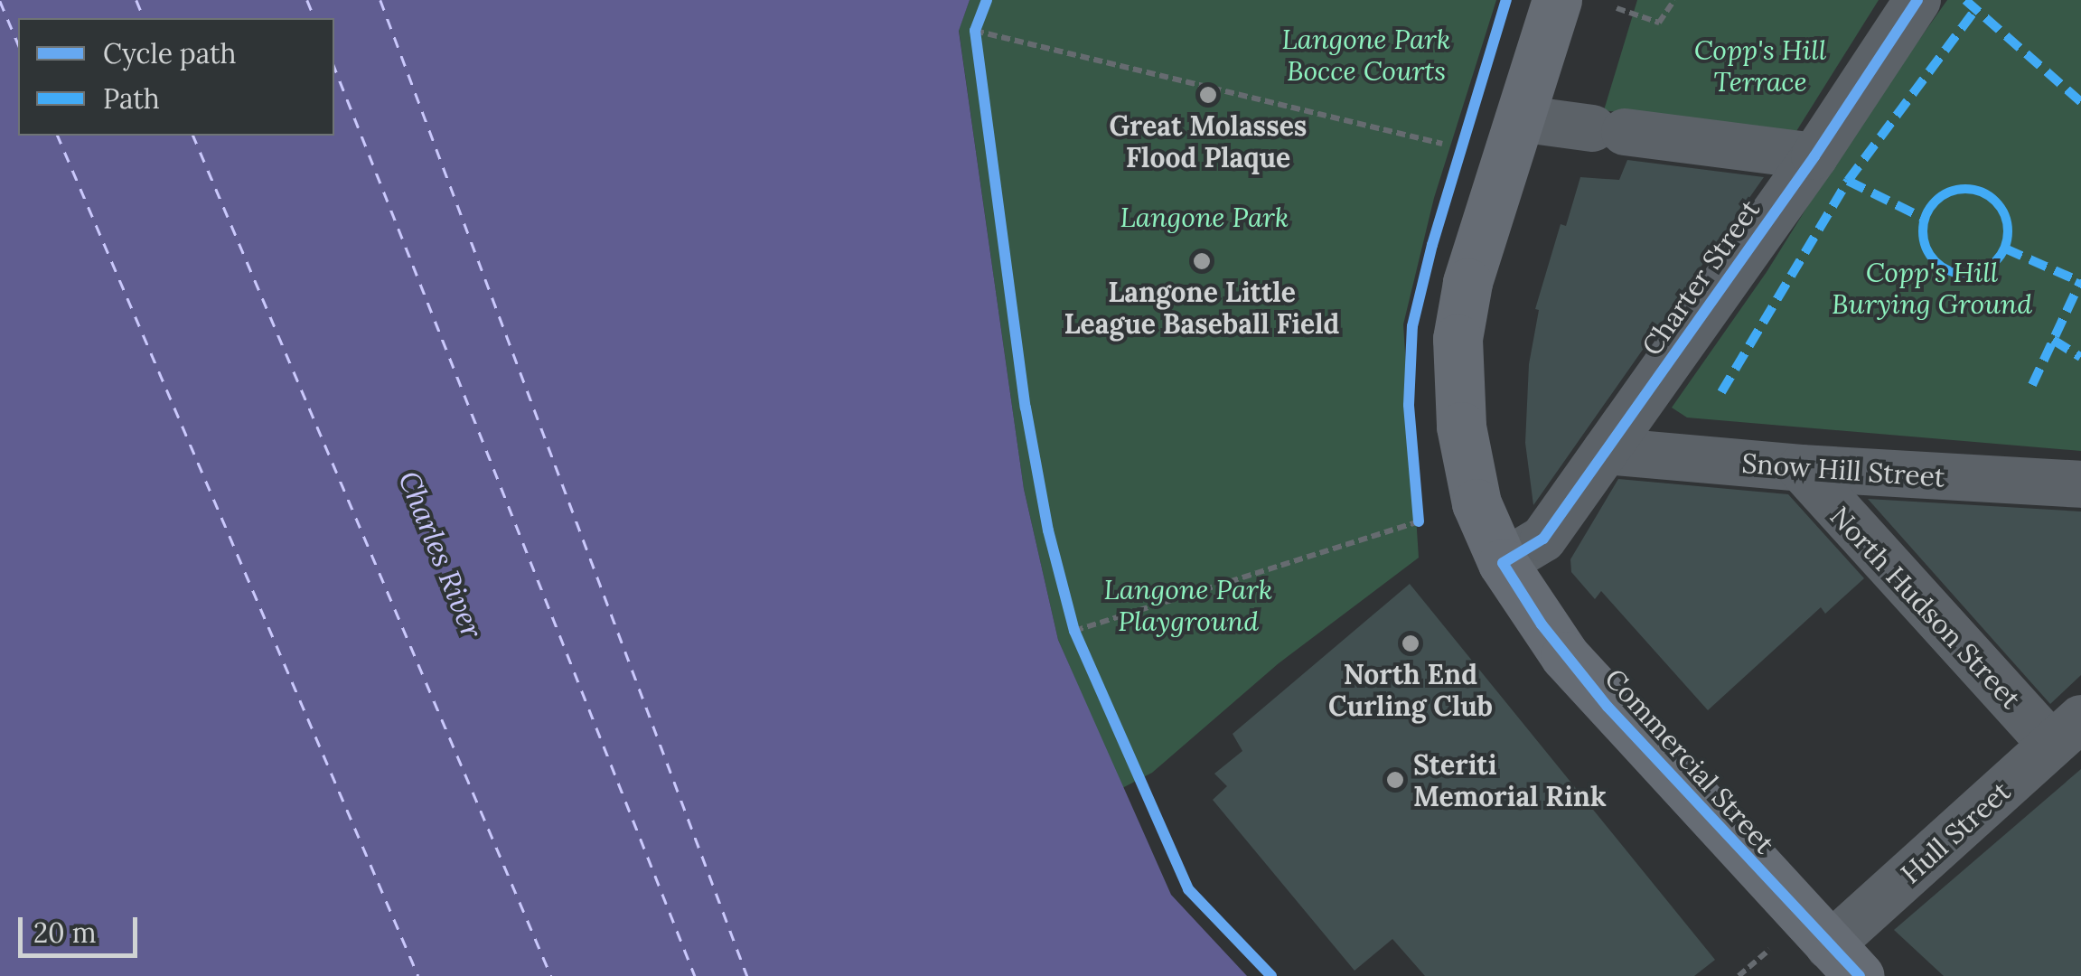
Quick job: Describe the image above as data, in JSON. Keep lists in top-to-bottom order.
{
  "streets": {
    "main road": ["Commercial Street"],
    "street": [
      "Charter Street",
      "Snow Hill Street",
      "North Hudson Street",
      "Hull Street"
    ]
  },
  "crossings": [
    ["Charter Street", "Snow Hill Street"],
    ["Charter Street", "Commercial Street"],
    ["Snow Hill Street", "North Hudson Street"],
    ["North Hudson Street", "Hull Street"],
    ["Commercial Street", "Hull Street"]
  ],
  "water": ["Charles River"],
  "parks": [
    "Langone Park Bocce Courts",
    "Copp's Hill Terrace",
    "Langone Park",
    "Copp's Hill Burying Ground",
    "Langone Park Playground"
  ],
  "places": [
    "Great Molasses Flood Plaque",
    "Langone Little League Baseball Field",
    "North End Curling Club",
    "Steriti Memorial Rink"
  ],
  "legend": ["Cycle path", "Path"],
  "scale_bar": "20 m"
}
